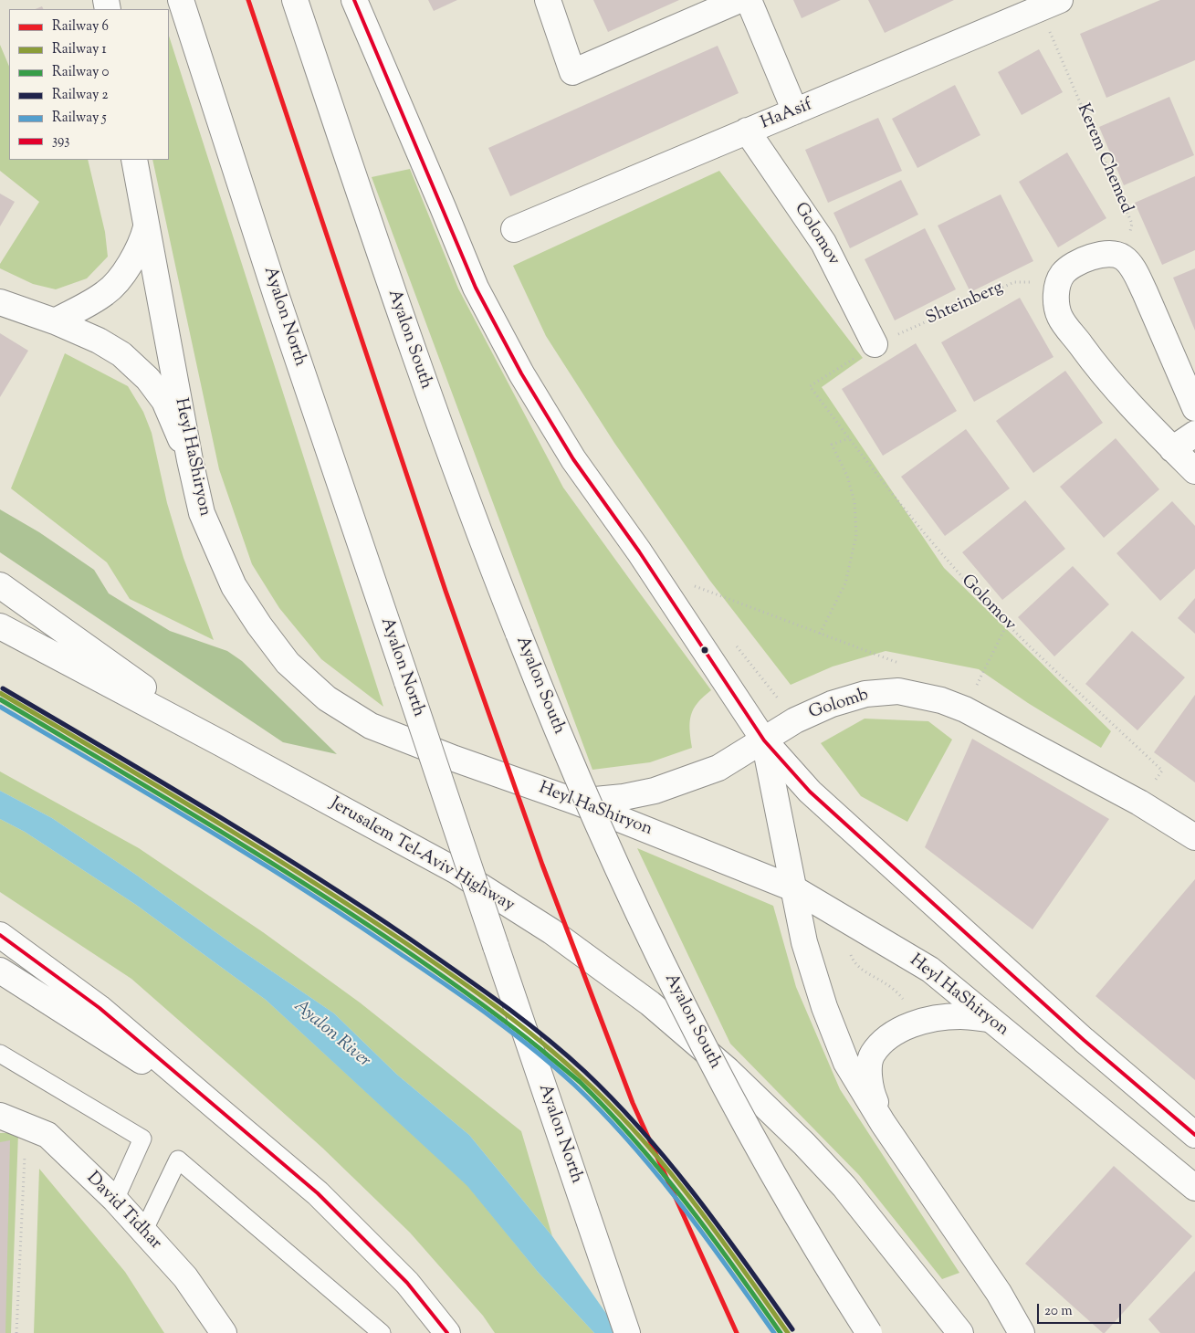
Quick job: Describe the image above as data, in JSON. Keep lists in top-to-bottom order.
{
  "streets": {
    "main road": [
      "HaAsif",
      "Golomov",
      "Ayalon North",
      "Ayalon South",
      "Heyl HaShiryon",
      "Golomb",
      "Jerusalem Tel-Aviv Highway",
      "David Tidhar"
    ],
    "path": ["Kerem Chemed", "Shteinberg"]
  },
  "crossings": [
    ["HaAsif", "Kerem Chemed"],
    ["HaAsif", "Golomov"],
    ["Golomov", "Shteinberg"],
    ["Golomov", "Golomb"],
    ["Heyl HaShiryon", "Golomb"]
  ],
  "water": ["Ayalon River"],
  "lines": [
    "rail line 6",
    "transit line 393",
    "rail line 2",
    "rail line 1",
    "rail line 0",
    "rail line 5"
  ],
  "legend": [
    "Railway 6",
    "Railway 1",
    "Railway 0",
    "Railway 2",
    "Railway 5",
    "393"
  ],
  "scale_bar": "20 m"
}
